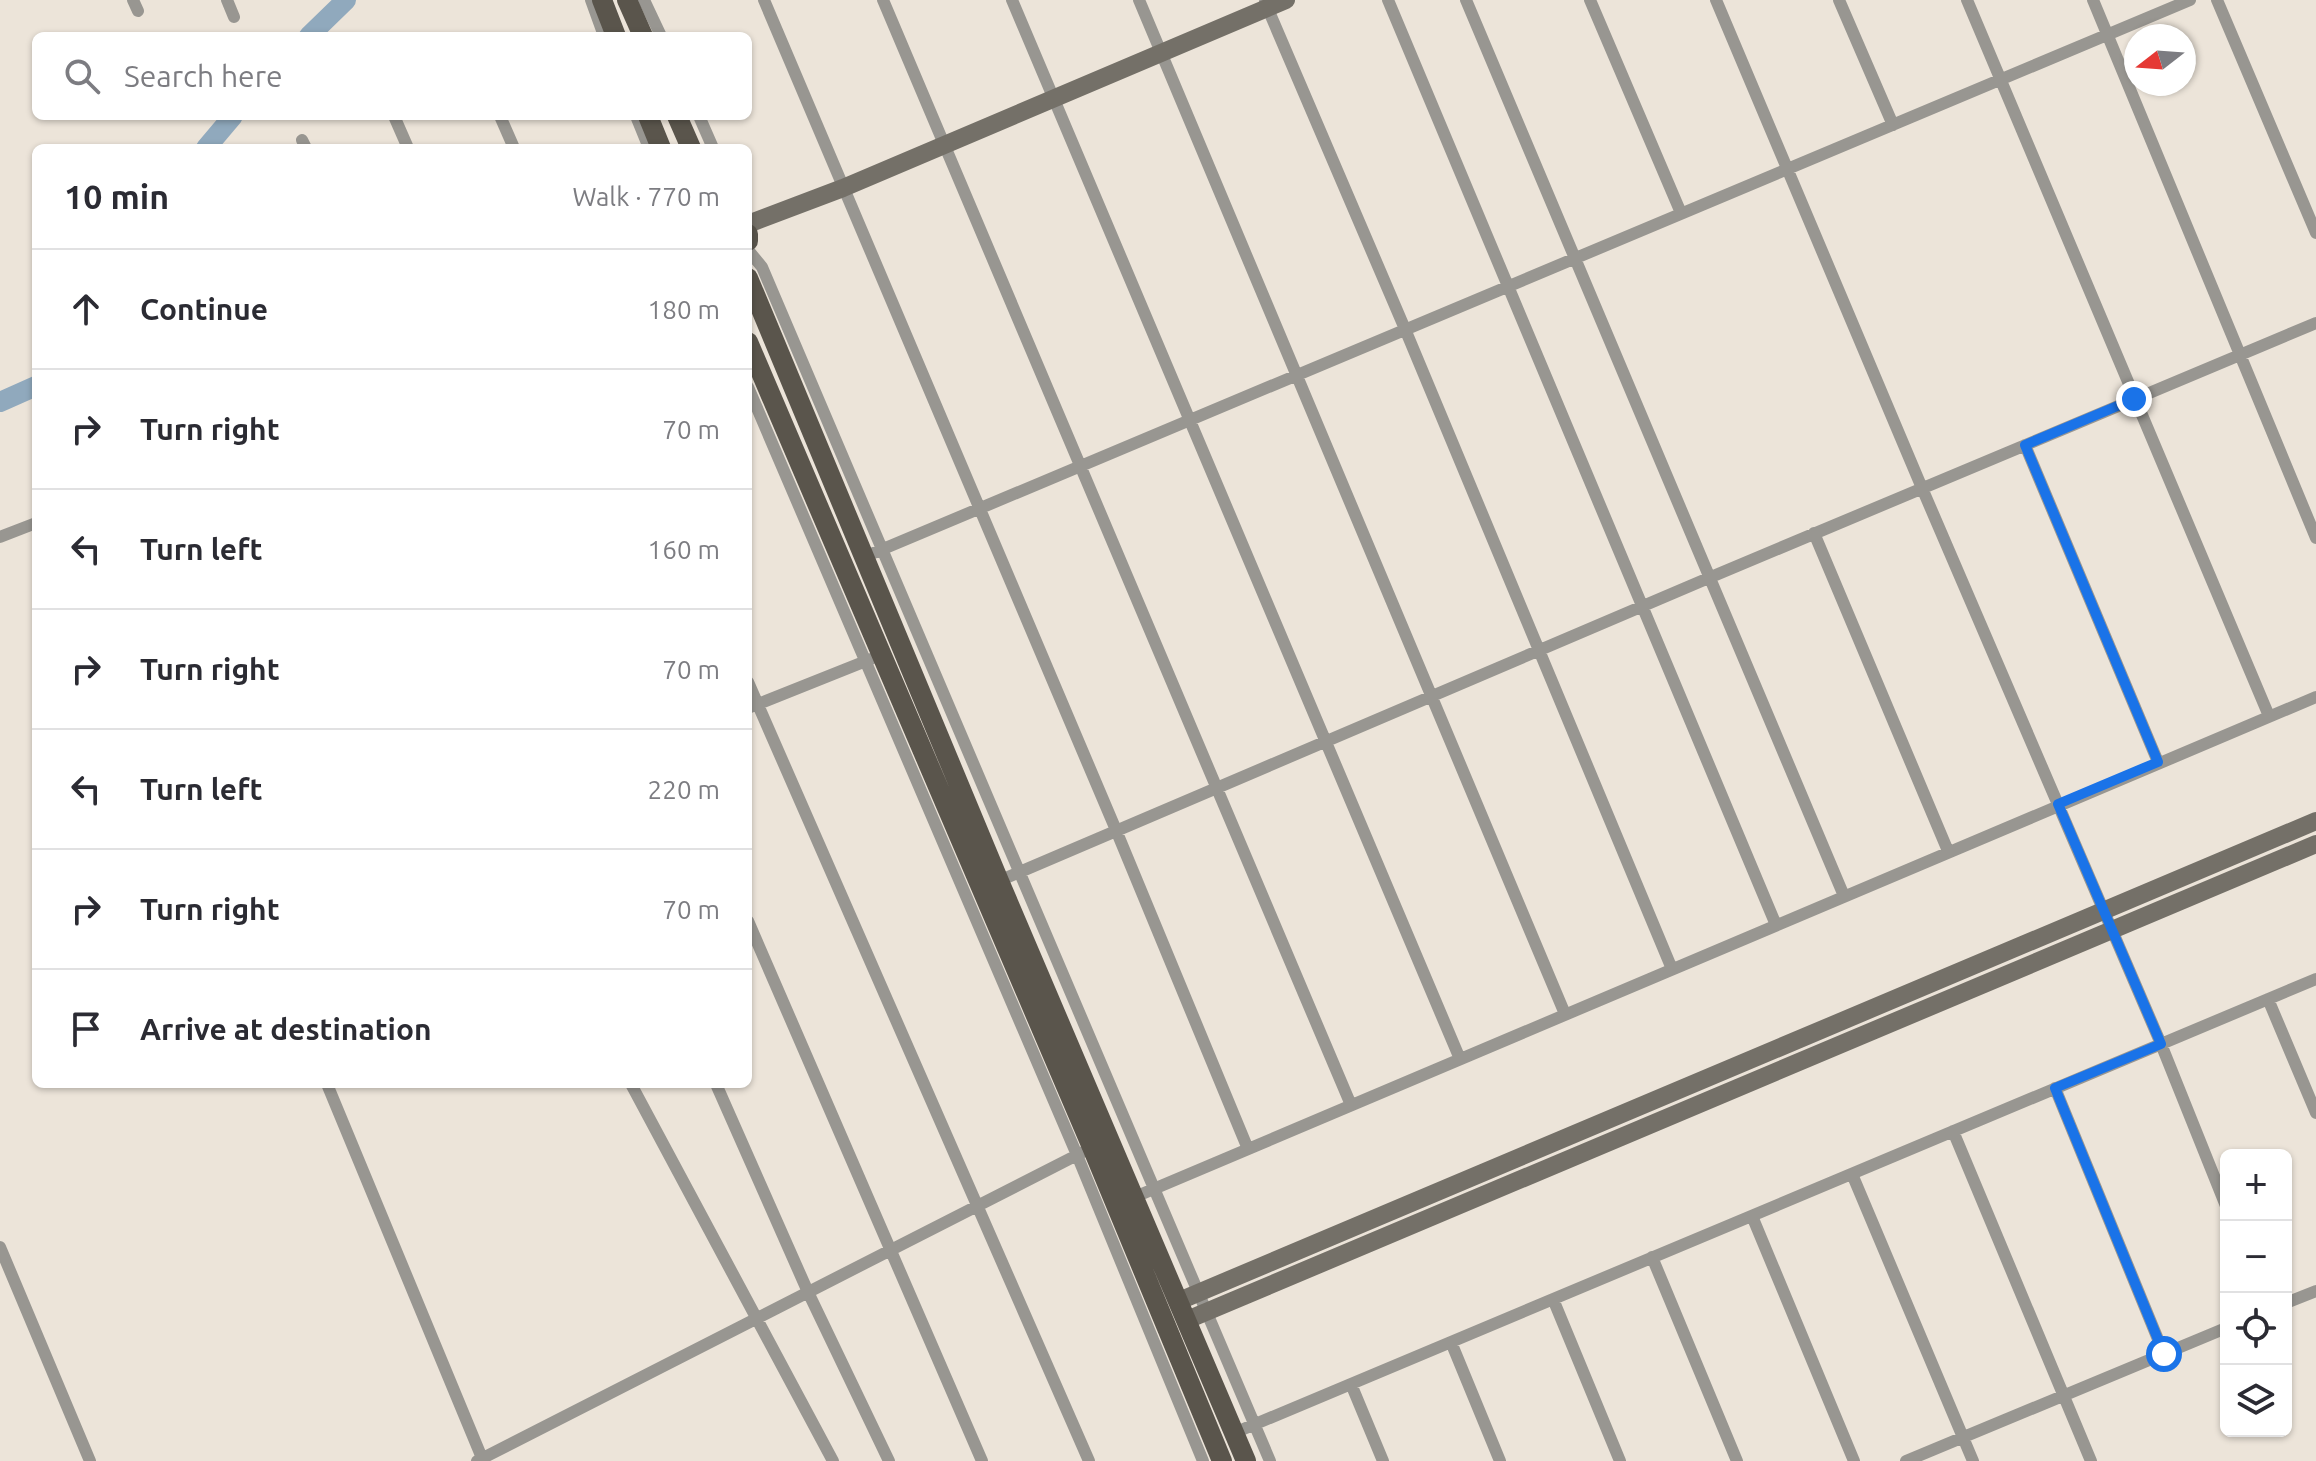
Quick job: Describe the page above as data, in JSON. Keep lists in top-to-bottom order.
{
  "north": "left",
  "page": {
    "search": "Search here",
    "heading": ["10 min", "Walk · 770 m"],
    "list": [
      ["Continue", "180 m"],
      ["Turn right", "70 m"],
      ["Turn left", "160 m"],
      ["Turn right", "70 m"],
      ["Turn left", "220 m"],
      ["Turn right", "70 m"],
      "Arrive at destination"
    ],
    "map_buttons": ["+", "−"]
  }
}
